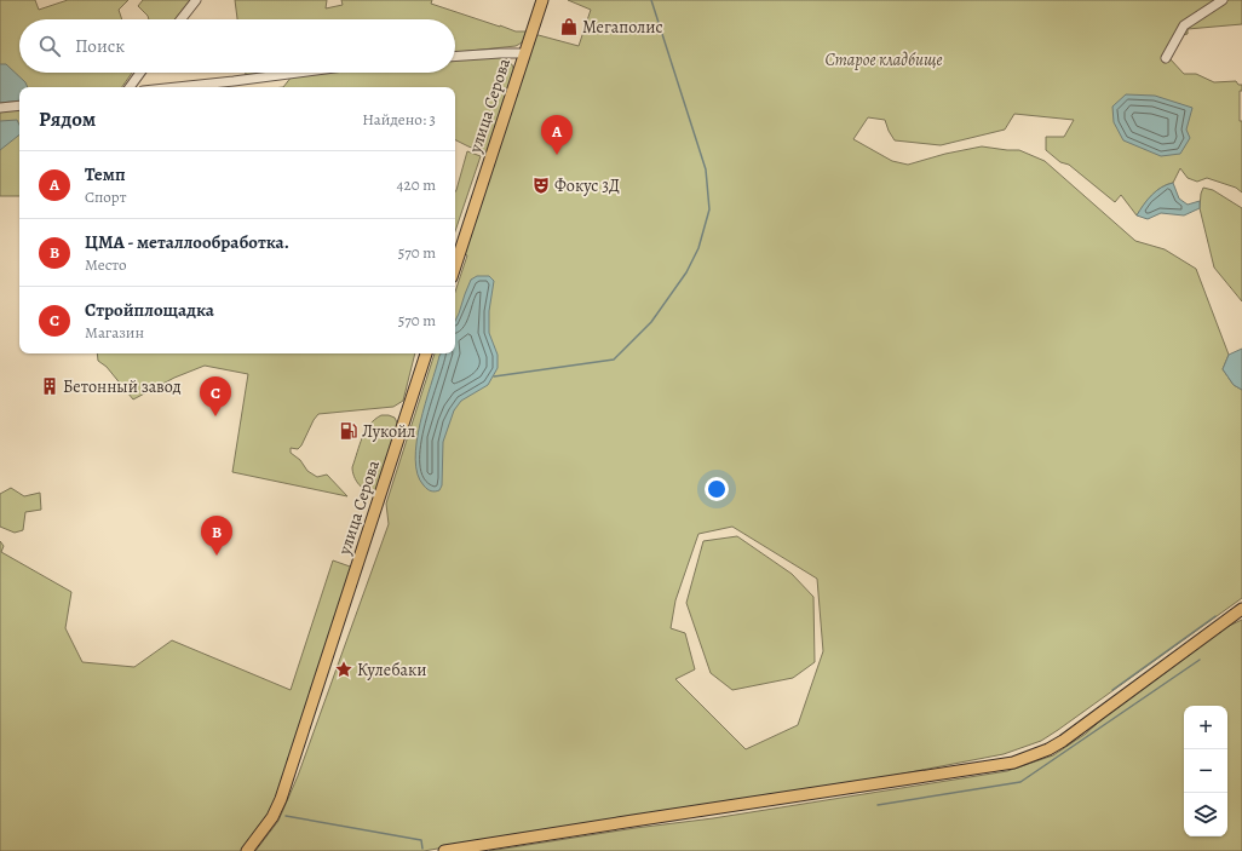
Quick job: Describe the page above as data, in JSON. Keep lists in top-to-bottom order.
{
  "streets": {
    "main road": ["улица Серова"]
  },
  "parks": ["Старое кладбище"],
  "places": {
    "shop": ["Мегаполис"],
    "theatre": ["Фокус 3Д"],
    "building": ["Бетонный завод"],
    "fuel station": ["Лукойл"],
    "place": ["Кулебаки"]
  },
  "page": {
    "search": "Поиск",
    "heading": ["Рядом", "Найдено: 3"],
    "pins": ["A", "C", "B"],
    "list": [
      {
        "mark": "A",
        "name": "Темп",
        "note": "Спорт",
        "value": "420 m"
      },
      {
        "mark": "B",
        "name": "ЦМА - металлообработка.",
        "note": "Место",
        "value": "570 m"
      },
      {
        "mark": "C",
        "name": "Стройплощадка",
        "note": "Магазин",
        "value": "570 m"
      }
    ],
    "map_buttons": ["+", "−"]
  }
}
